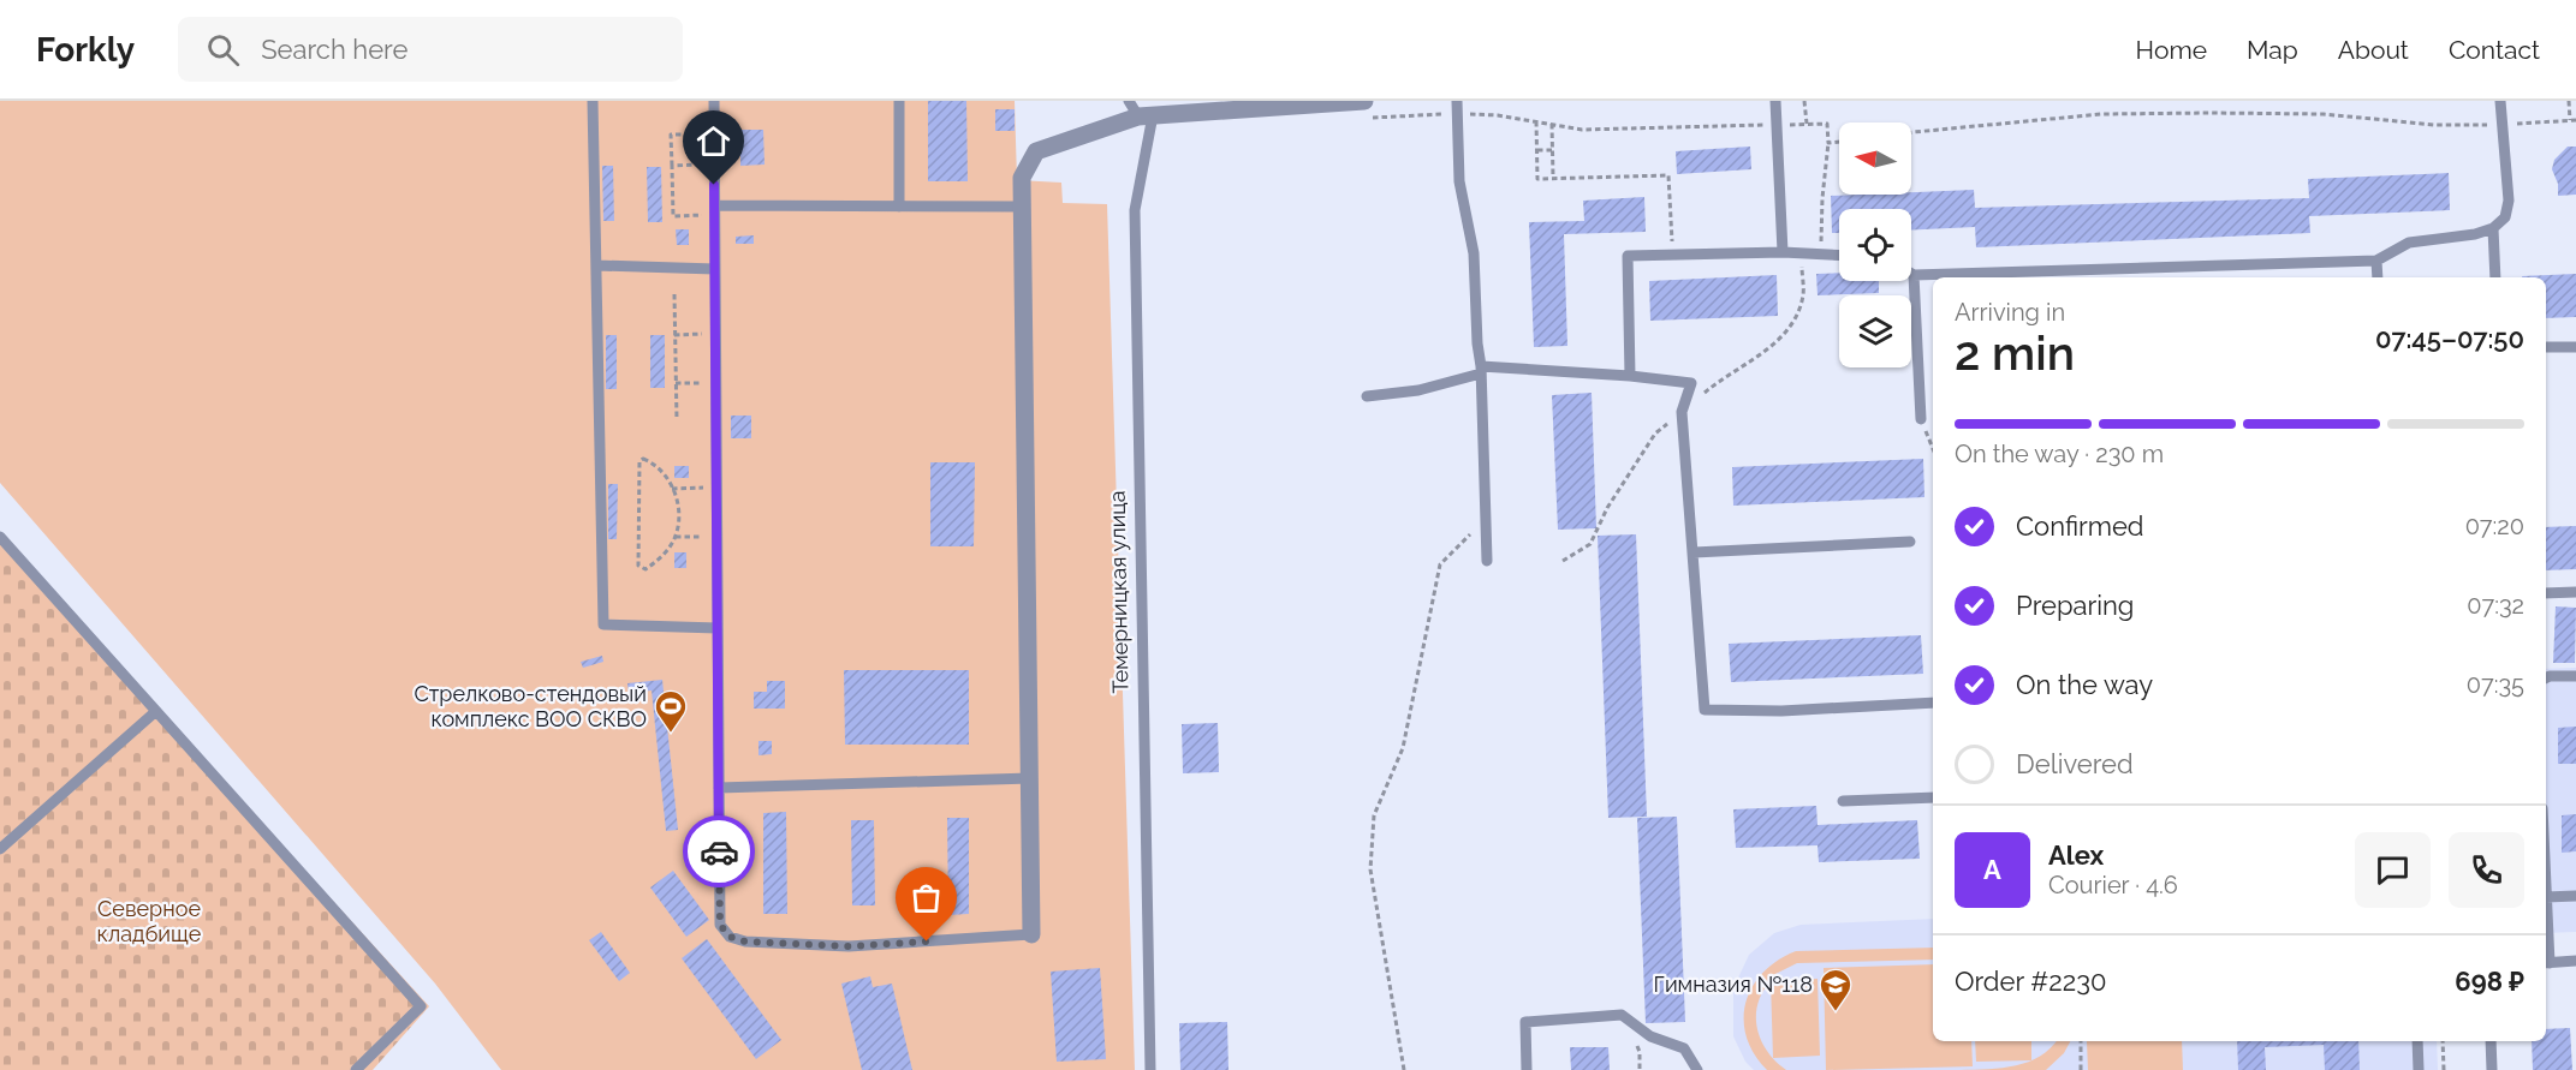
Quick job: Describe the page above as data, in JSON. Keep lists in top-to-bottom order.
{
  "streets": {
    "lane": ["Темерницкая улица"]
  },
  "parks": ["Северное кладбище"],
  "places": {
    "sports": ["Стрелково-стендовый комплекс ВОО СКВО"],
    "school or university": ["Гимназия №118"]
  },
  "north": "left",
  "page": {
    "header": "Forkly",
    "search": "Search here",
    "nav": [
      "Home",
      "Map",
      "About",
      "Contact"
    ],
    "heading": ["2 min", "Arriving in", "07:45–07:50"],
    "panel": [
      "Alex",
      "Courier · 4.6",
      "Order #2230",
      "698 ₽"
    ],
    "bar": "On the way · 230 m",
    "list": [
      ["Confirmed", "07:20"],
      ["Preparing", "07:32"],
      ["On the way", "07:35"],
      "Delivered"
    ],
    "round": "A"
  }
}
